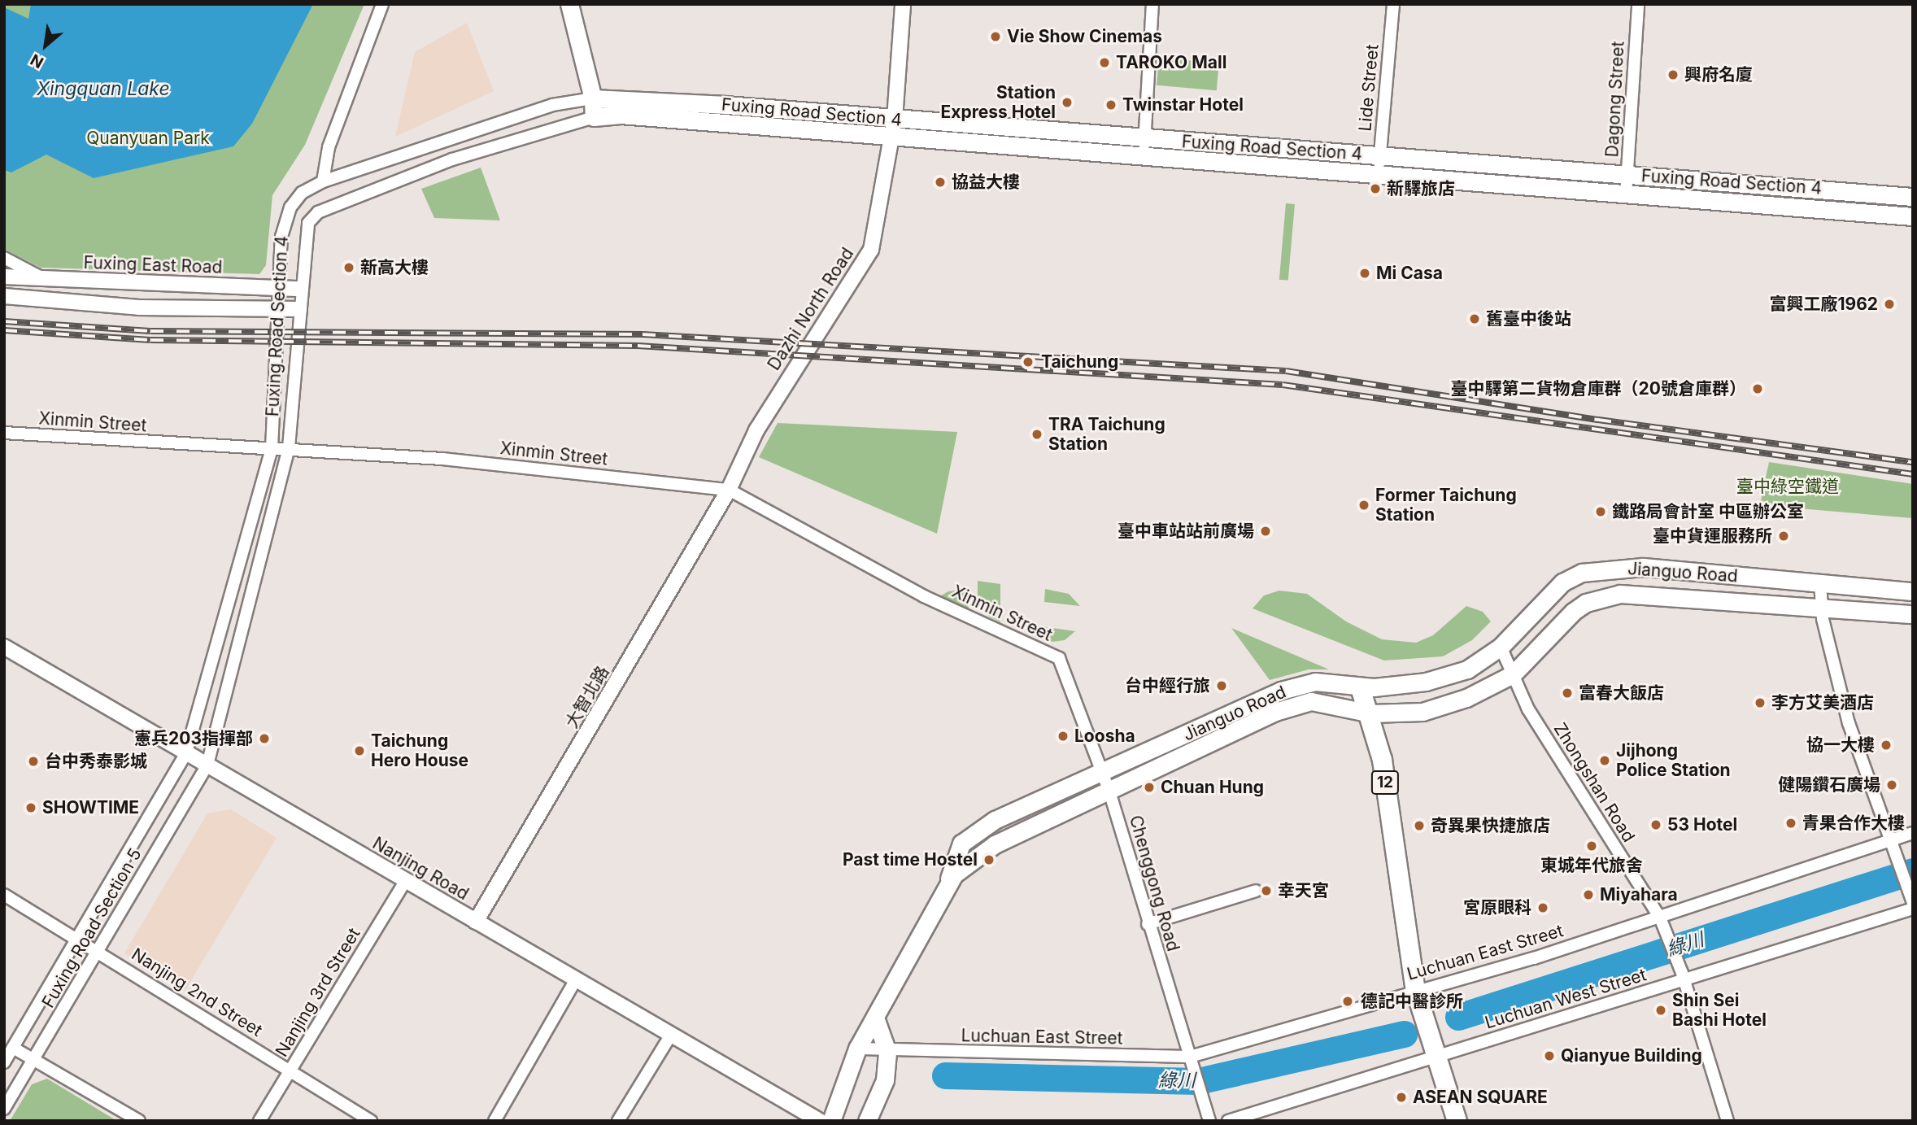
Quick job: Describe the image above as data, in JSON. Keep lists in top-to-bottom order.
{
  "streets": {
    "main road": ["Fuxing Road Section 4", "Jianguo Road", "12"],
    "street": [
      "Lide Street",
      "Dagong Street",
      "Fuxing East Road",
      "Dazhi North Road",
      "Xinmin Street",
      "大智北路",
      "Zhongshan Road",
      "Nanjing Road",
      "Chenggong Road",
      "Fuxing Road Section 5",
      "Luchuan East Street",
      "Nanjing 2nd Street",
      "Nanjing 3rd Street",
      "Luchuan West Street"
    ]
  },
  "crossings": [
    ["Lide Street", "Fuxing Road Section 4"],
    ["Dagong Street", "Fuxing Road Section 4"],
    ["Fuxing Road Section 4", "Fuxing East Road"],
    ["Fuxing Road Section 4", "Dazhi North Road"],
    ["Fuxing Road Section 4", "Xinmin Street"],
    ["Fuxing Road Section 4", "Nanjing Road"],
    ["Fuxing Road Section 4", "Fuxing Road Section 5"],
    ["Dazhi North Road", "Xinmin Street"],
    ["Dazhi North Road", "大智北路"],
    ["Xinmin Street", "大智北路"],
    ["Xinmin Street", "Chenggong Road"],
    ["Jianguo Road", "12"],
    ["Jianguo Road", "Zhongshan Road"],
    ["Jianguo Road", "Chenggong Road"],
    ["Jianguo Road", "Luchuan East Street"],
    ["大智北路", "Nanjing Road"],
    ["12", "Luchuan East Street"],
    ["12", "Luchuan West Street"],
    ["Zhongshan Road", "Luchuan East Street"],
    ["Zhongshan Road", "Luchuan West Street"],
    ["Nanjing Road", "Fuxing Road Section 5"],
    ["Nanjing Road", "Nanjing 3rd Street"],
    ["Chenggong Road", "Luchuan East Street"],
    ["Fuxing Road Section 5", "Nanjing 2nd Street"],
    ["Nanjing 2nd Street", "Nanjing 3rd Street"]
  ],
  "water": ["Xingquan Lake", "綠川"],
  "parks": ["Quanyuan Park", "臺中綠空鐵道"],
  "places": [
    "Vie Show Cinemas",
    "TAROKO Mall",
    "興府名廈",
    "Station Express Hotel",
    "Twinstar Hotel",
    "協益大樓",
    "新驛旅店",
    "新高大樓",
    "Mi Casa",
    "富興工廠1962",
    "舊臺中後站",
    "Taichung",
    "臺中驛第二貨物倉庫群（20號倉庫群）",
    "TRA Taichung Station",
    "Former Taichung Station",
    "鐵路局會計室 中區辦公室",
    "臺中車站站前廣場",
    "臺中貨運服務所",
    "台中經行旅",
    "富春大飯店",
    "李方艾美酒店",
    "Loosha",
    "憲兵203指揮部",
    "協一大樓",
    "Taichung Hero House",
    "Jijhong Police Station",
    "台中秀泰影城",
    "健陽鑽石廣場",
    "Chuan Hung",
    "SHOWTIME",
    "青果合作大樓",
    "53 Hotel",
    "奇異果快捷旅店",
    "東城年代旅舍",
    "Past time Hostel",
    "幸天宮",
    "Miyahara",
    "宮原眼科",
    "德記中醫診所",
    "Shin Sei Bashi Hotel",
    "Qianyue Building",
    "ASEAN SQUARE"
  ],
  "north": "bottom left"
}
